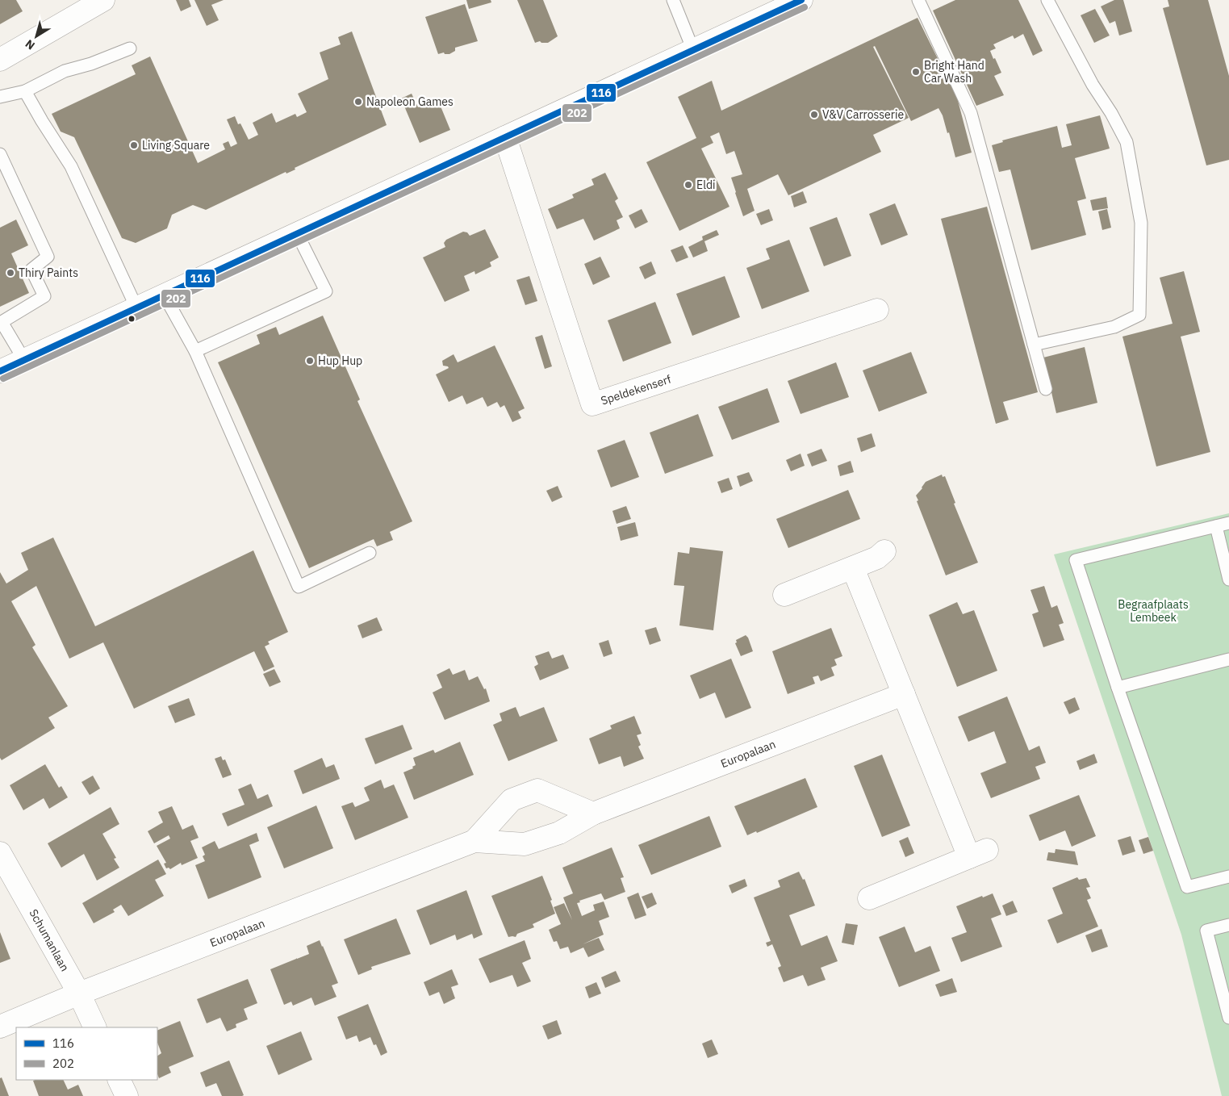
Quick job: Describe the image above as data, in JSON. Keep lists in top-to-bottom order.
{
  "streets": {
    "street": ["Speldekenserf", "Europalaan", "Schumanlaan"]
  },
  "crossings": [
    ["Europalaan", "Schumanlaan"]
  ],
  "parks": ["Begraafplaats Lembeek"],
  "places": [
    "Bright Hand Car Wash",
    "Napoleon Games",
    "V&V Carrosserie",
    "Living Square",
    "Eldi",
    "Thiry Paints",
    "Hup Hup"
  ],
  "lines": ["transit line 116", "transit line 202"],
  "legend": ["116", "202"],
  "north": "bottom left"
}
